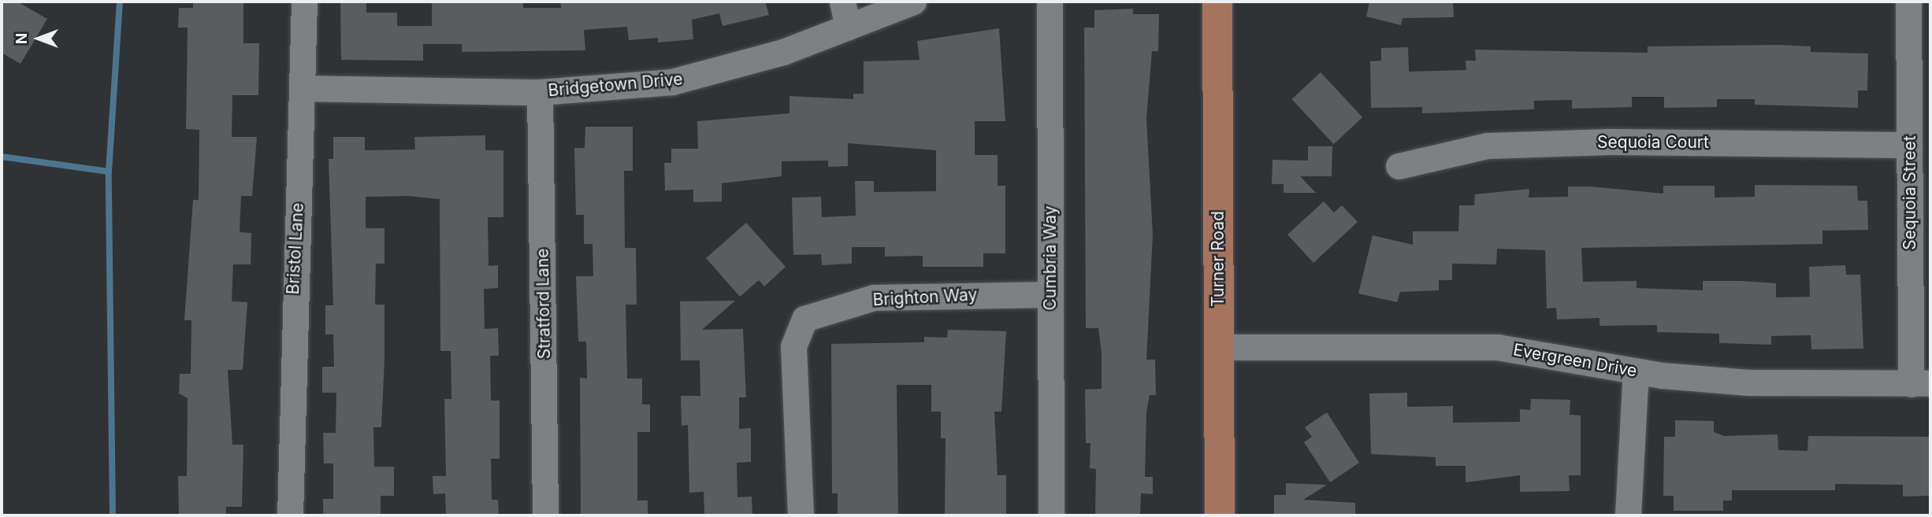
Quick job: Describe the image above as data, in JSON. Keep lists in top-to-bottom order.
{
  "streets": {
    "main road": ["Turner Road"],
    "street": [
      "Bridgetown Drive",
      "Sequoia Court",
      "Sequoia Street",
      "Bristol Lane",
      "Cumbria Way",
      "Brighton Way",
      "Stratford Lane",
      "Evergreen Drive"
    ]
  },
  "crossings": [
    ["Bridgetown Drive", "Bristol Lane"],
    ["Bridgetown Drive", "Stratford Lane"],
    ["Sequoia Court", "Sequoia Street"],
    ["Sequoia Street", "Evergreen Drive"],
    ["Cumbria Way", "Brighton Way"],
    ["Turner Road", "Evergreen Drive"]
  ],
  "north": "left"
}
